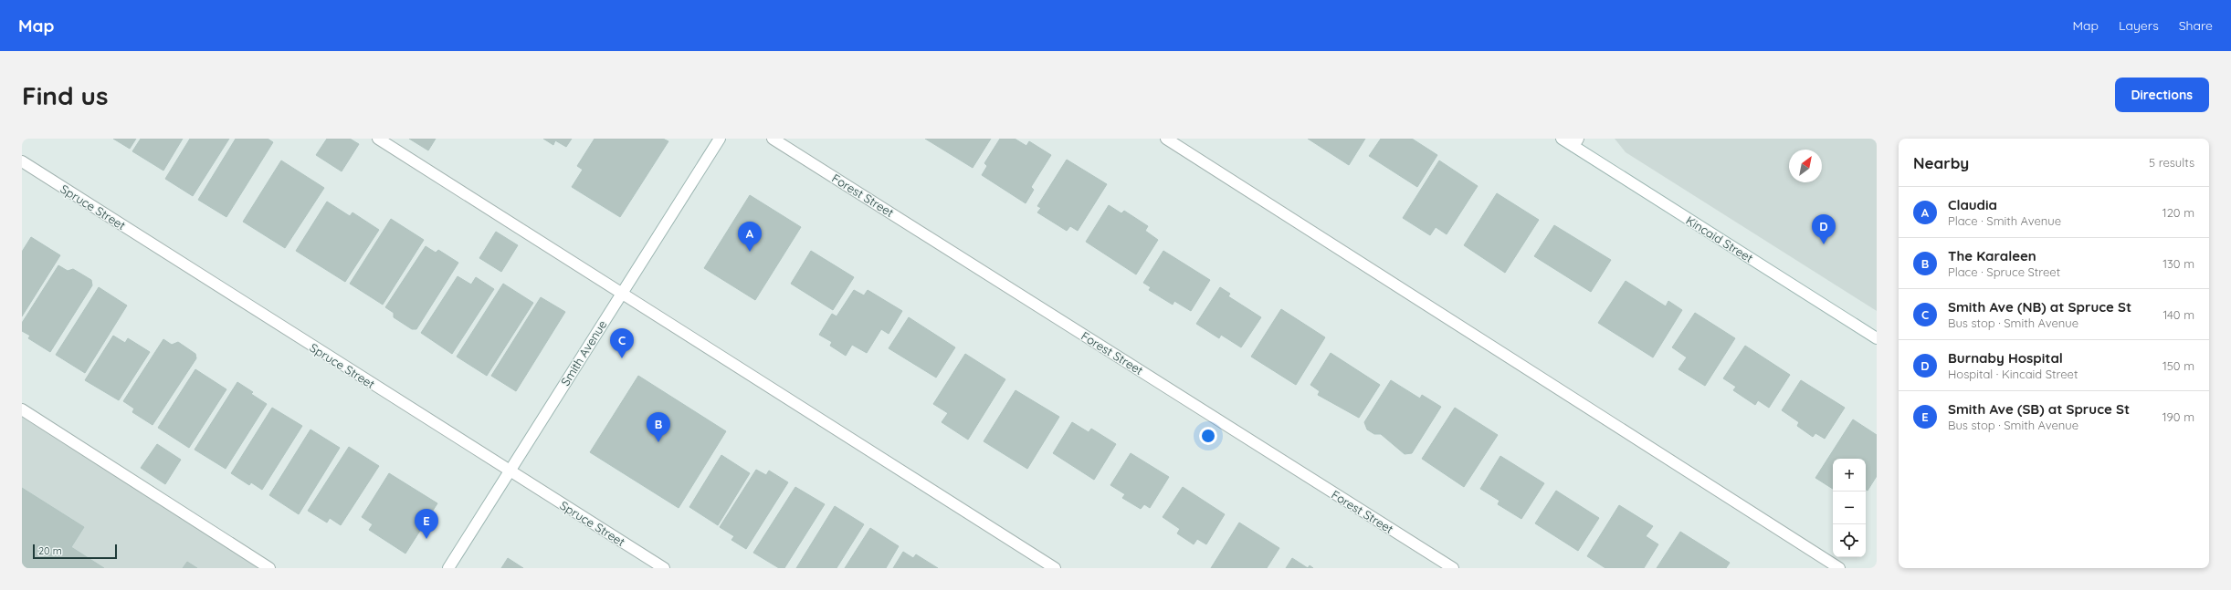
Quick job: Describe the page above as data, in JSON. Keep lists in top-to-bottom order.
{
  "streets": {
    "street": [
      "Forest Street",
      "Spruce Street",
      "Kincaid Street",
      "Smith Avenue"
    ]
  },
  "crossings": [
    ["Spruce Street", "Smith Avenue"]
  ],
  "scale_bar": "20 m",
  "north": "top right",
  "page": {
    "header": "Map",
    "nav": ["Map", "Layers", "Share"],
    "buttons": "Directions",
    "title": "Find us",
    "heading": ["Nearby", "5 results"],
    "list": [
      {
        "mark": "A",
        "name": "Claudia",
        "note": "Place · Smith Avenue",
        "value": "120 m"
      },
      {
        "mark": "B",
        "name": "The Karaleen",
        "note": "Place · Spruce Street",
        "value": "130 m"
      },
      {
        "mark": "C",
        "name": "Smith Ave (NB) at Spruce St",
        "note": "Bus stop · Smith Avenue",
        "value": "140 m"
      },
      {
        "mark": "D",
        "name": "Burnaby Hospital",
        "note": "Hospital · Kincaid Street",
        "value": "150 m"
      },
      {
        "mark": "E",
        "name": "Smith Ave (SB) at Spruce St",
        "note": "Bus stop · Smith Avenue",
        "value": "190 m"
      }
    ],
    "pins": [
      "D",
      "A",
      "C",
      "B",
      "E"
    ],
    "map_buttons": ["+", "−"],
    "scale": "20 m"
  }
}
